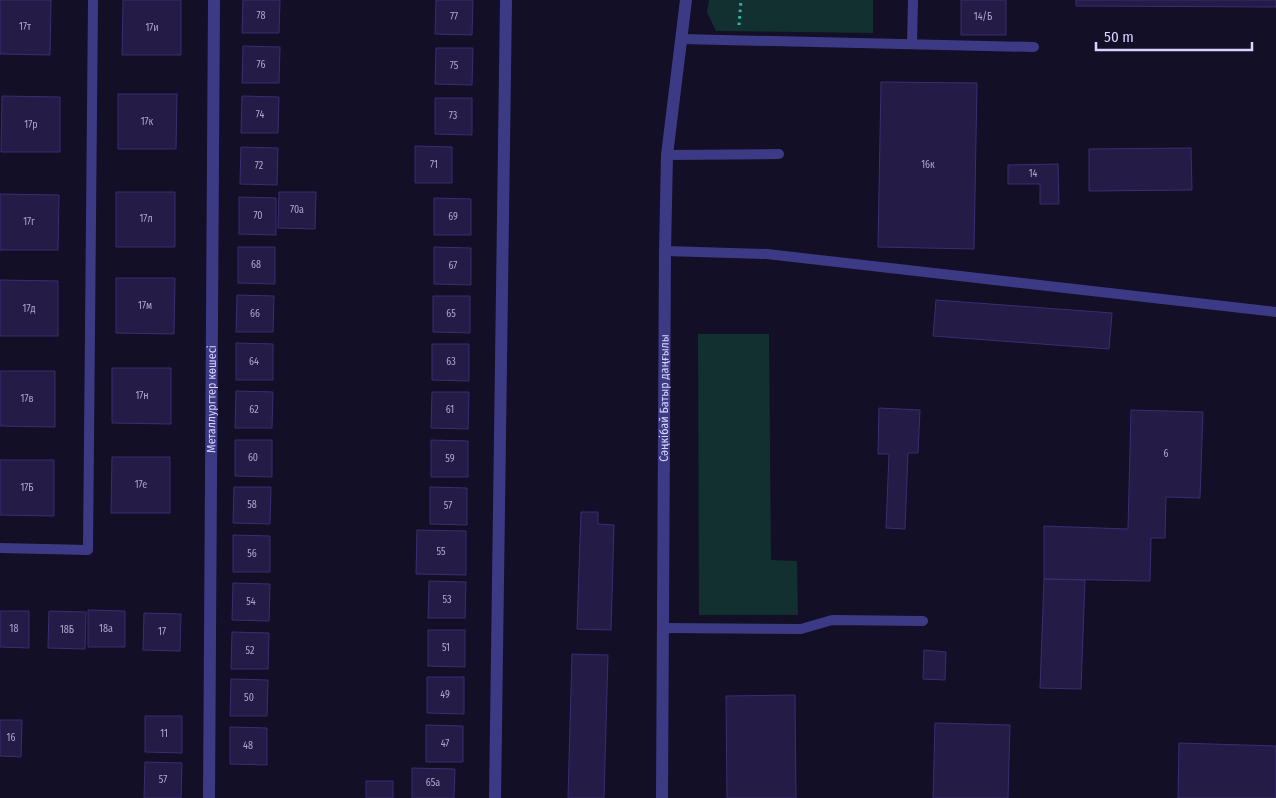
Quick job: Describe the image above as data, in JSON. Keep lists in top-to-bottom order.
{
  "streets": {
    "street": ["Сәңкібай Батыр даңғылы", "Металлургтер көшесі"]
  },
  "house_numbers": [
    "78",
    "77",
    "14/Б",
    "17т",
    "17и",
    "76",
    "75",
    "74",
    "73",
    "17к",
    "17р",
    "71",
    "16к",
    "72",
    "14",
    "70а",
    "70",
    "69",
    "17л",
    "17г",
    "68",
    "67",
    "17м",
    "17д",
    "66",
    "65",
    "64",
    "63",
    "17н",
    "17в",
    "62",
    "61",
    "6",
    "60",
    "59",
    "17е",
    "17Б",
    "58",
    "57",
    "55",
    "56",
    "53",
    "54",
    "18",
    "18а",
    "18Б",
    "17",
    "51",
    "52",
    "49",
    "50",
    "11",
    "16",
    "47",
    "48",
    "57",
    "65а"
  ],
  "scale_bar": "50 m"
}
